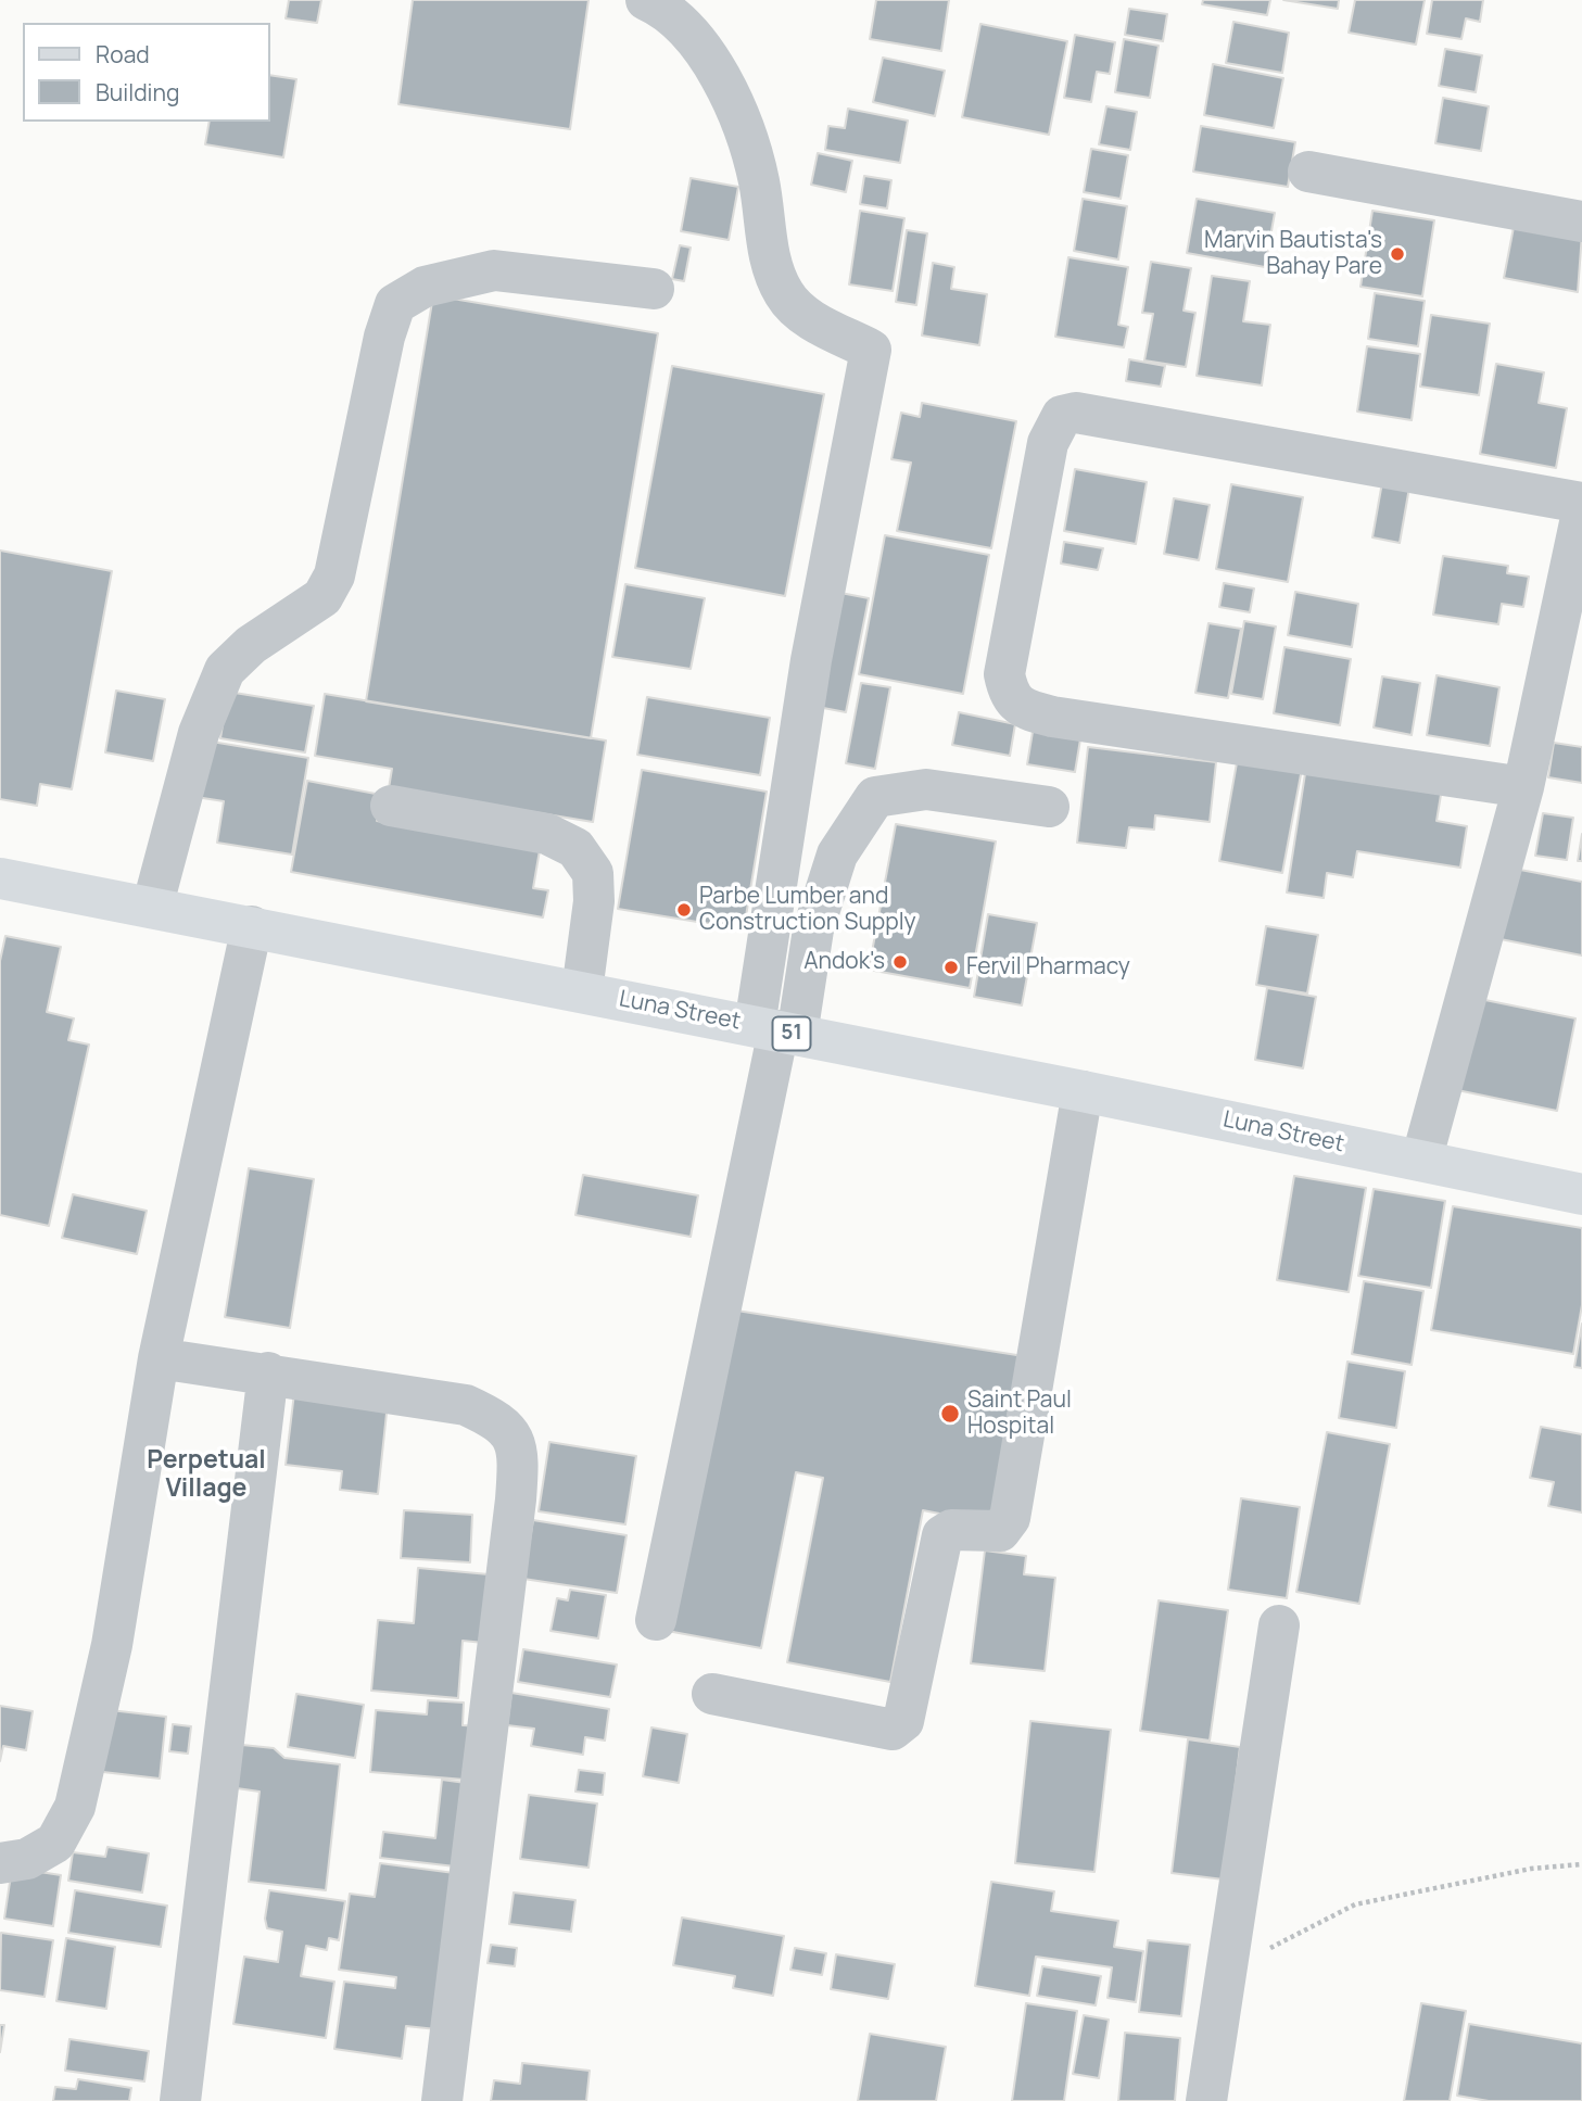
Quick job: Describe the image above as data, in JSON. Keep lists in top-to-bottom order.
{
  "streets": {
    "main road": ["Luna Street", "51"]
  },
  "districts": ["Perpetual Village"],
  "places": [
    "Marvin Bautista's Bahay Pare",
    "Parbe Lumber and Construction Supply",
    "Andok's",
    "Fervil Pharmacy",
    "Saint Paul Hospital"
  ],
  "legend": ["Road", "Building"]
}
